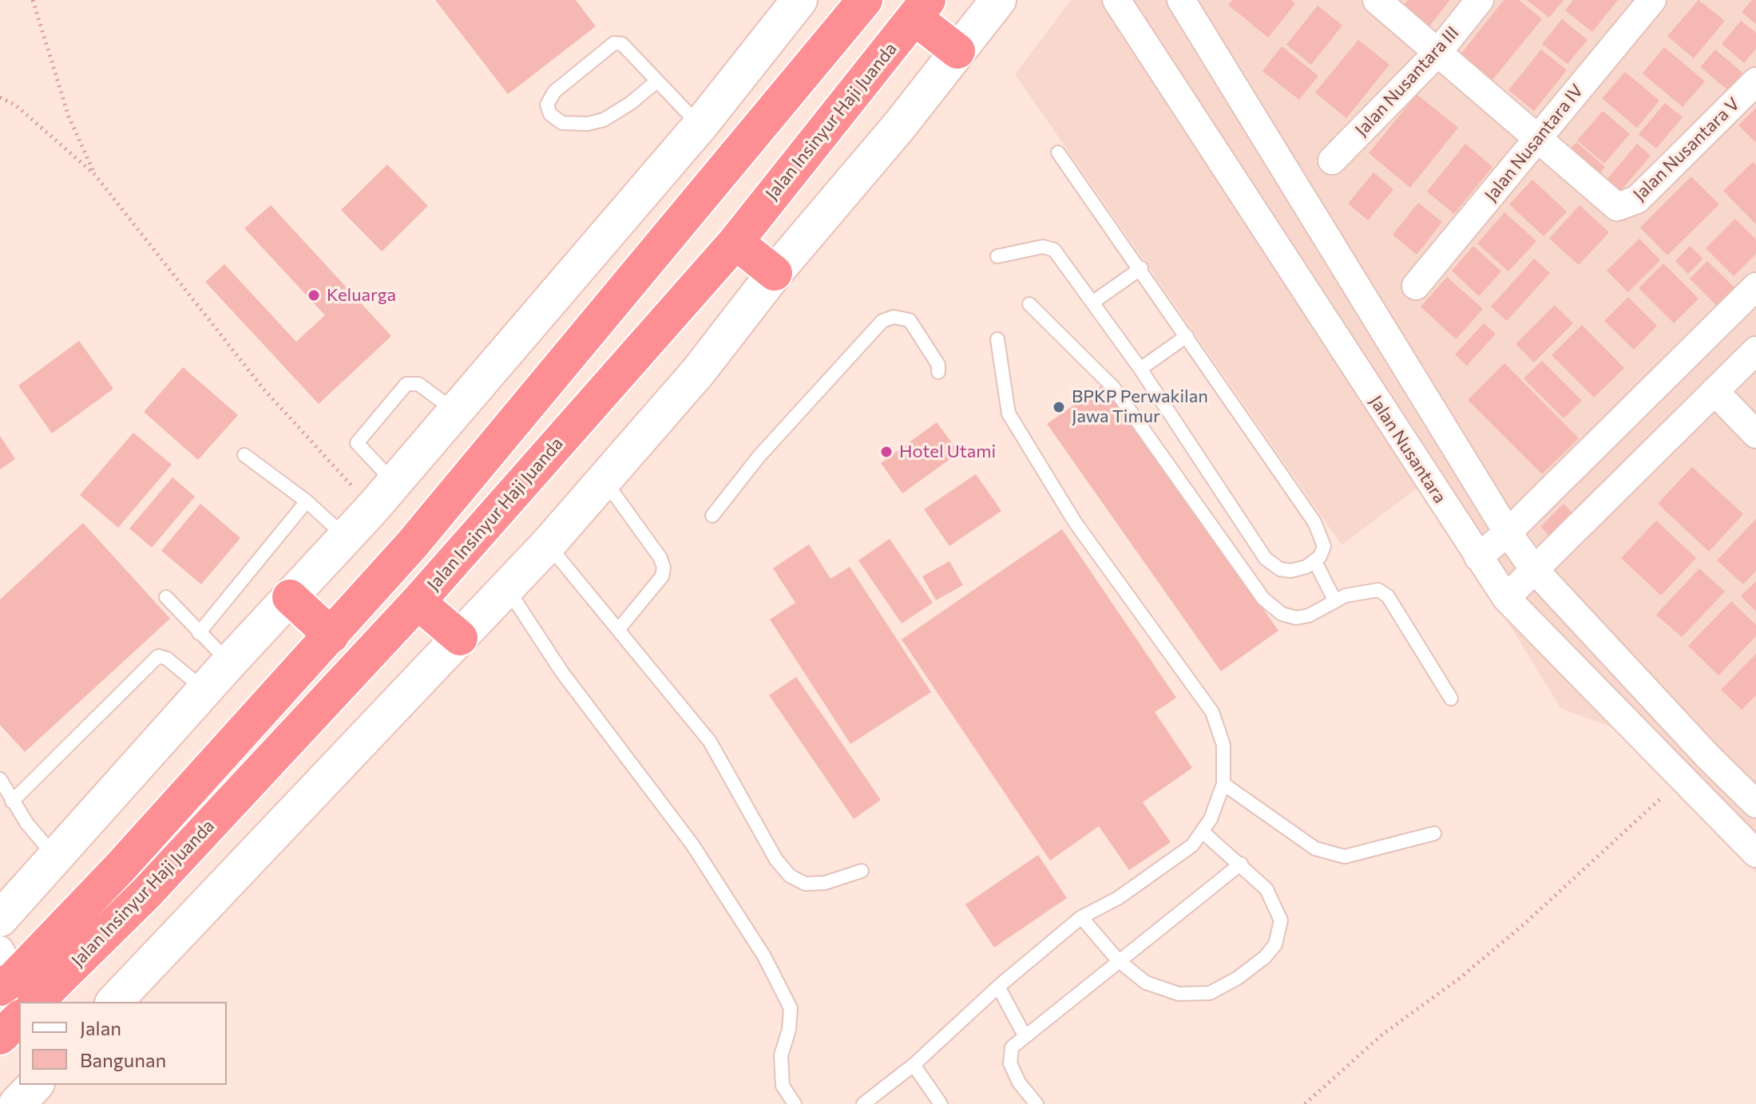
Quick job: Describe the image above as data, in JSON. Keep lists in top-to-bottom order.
{
  "streets": {
    "highway": ["Jalan Insinyur Haji Juanda"],
    "street": [
      "Jalan Nusantara III",
      "Jalan Nusantara IV",
      "Jalan Nusantara V",
      "Jalan Nusantara"
    ]
  },
  "crossings": [
    ["Jalan Nusantara IV", "Jalan Nusantara V"]
  ],
  "places": ["Keluarga", "BPKP Perwakilan Jawa Timur", "Hotel Utami"],
  "legend": ["Jalan", "Bangunan"]
}
